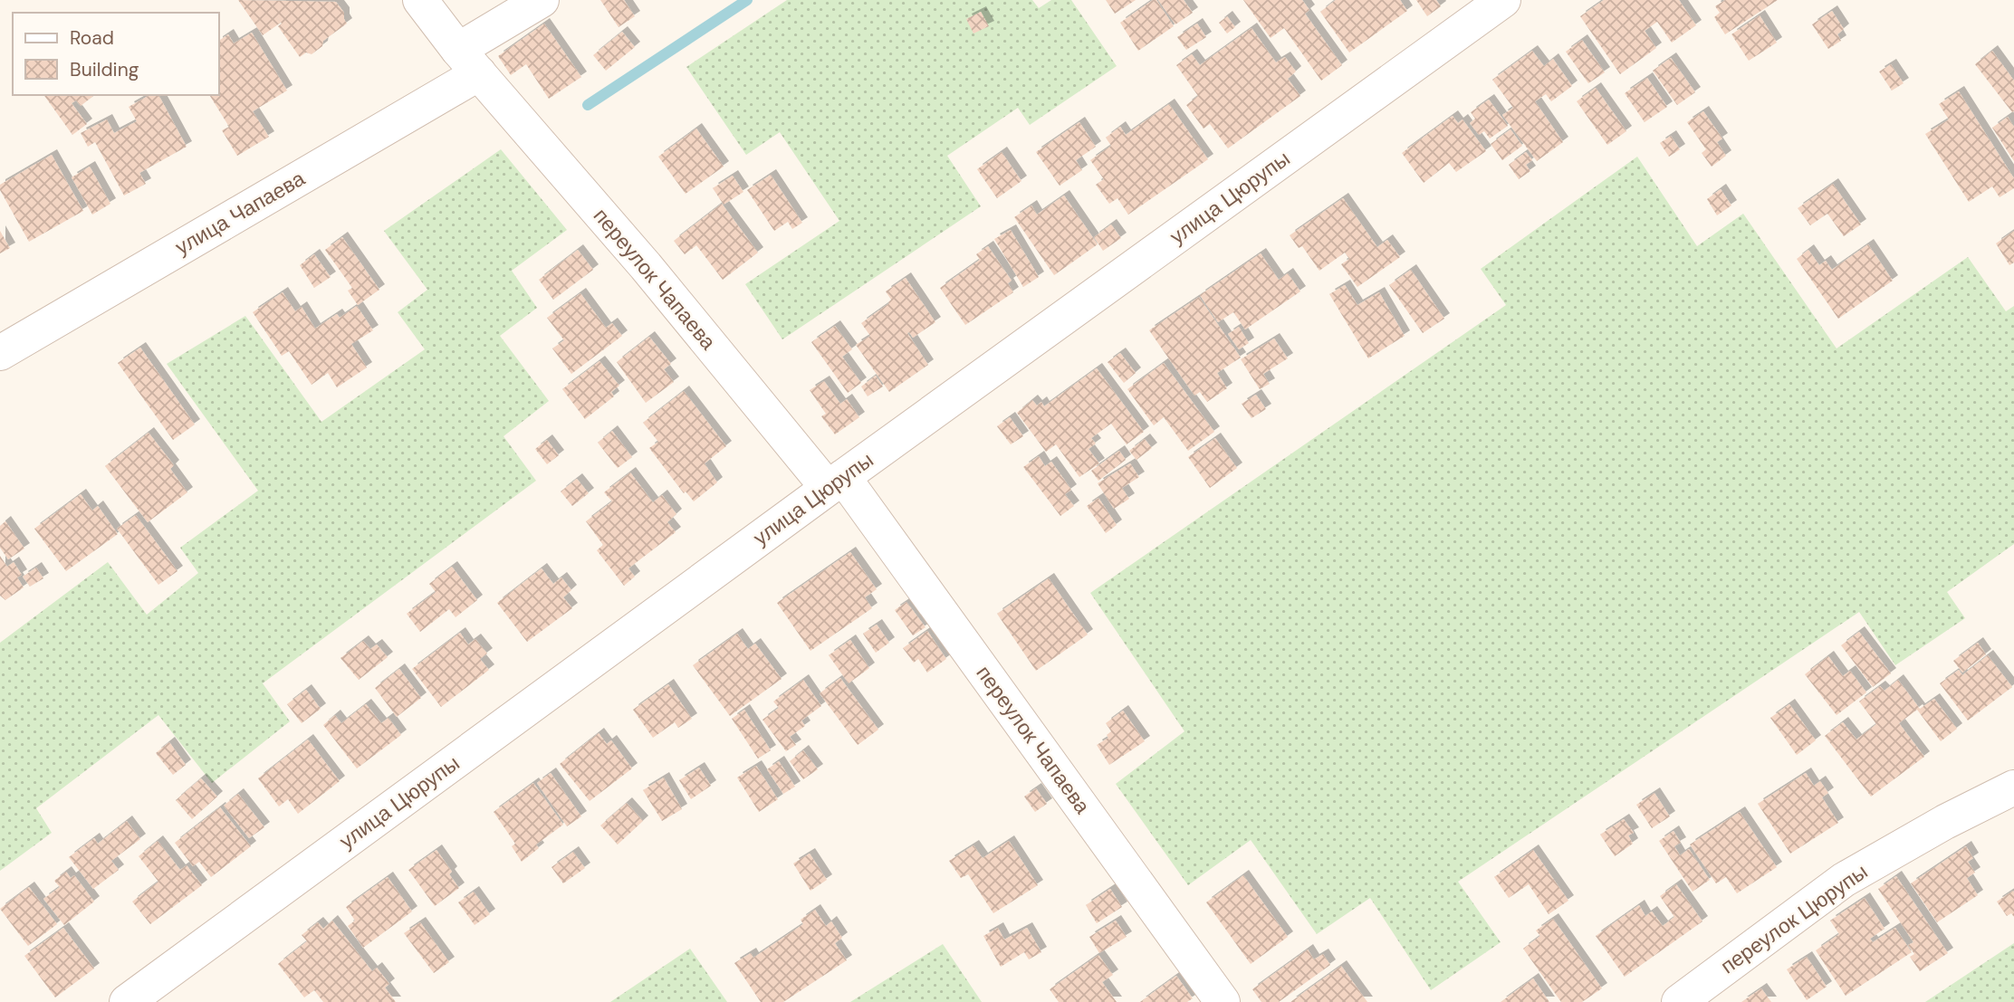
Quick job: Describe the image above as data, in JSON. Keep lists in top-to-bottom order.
{
  "streets": {
    "street": [
      "улица Цюрупы",
      "улица Чапаева",
      "переулок Чапаева",
      "переулок Цюрупы"
    ]
  },
  "crossings": [
    ["улица Цюрупы", "переулок Чапаева"],
    ["улица Чапаева", "переулок Чапаева"]
  ],
  "legend": ["Road", "Building"]
}
